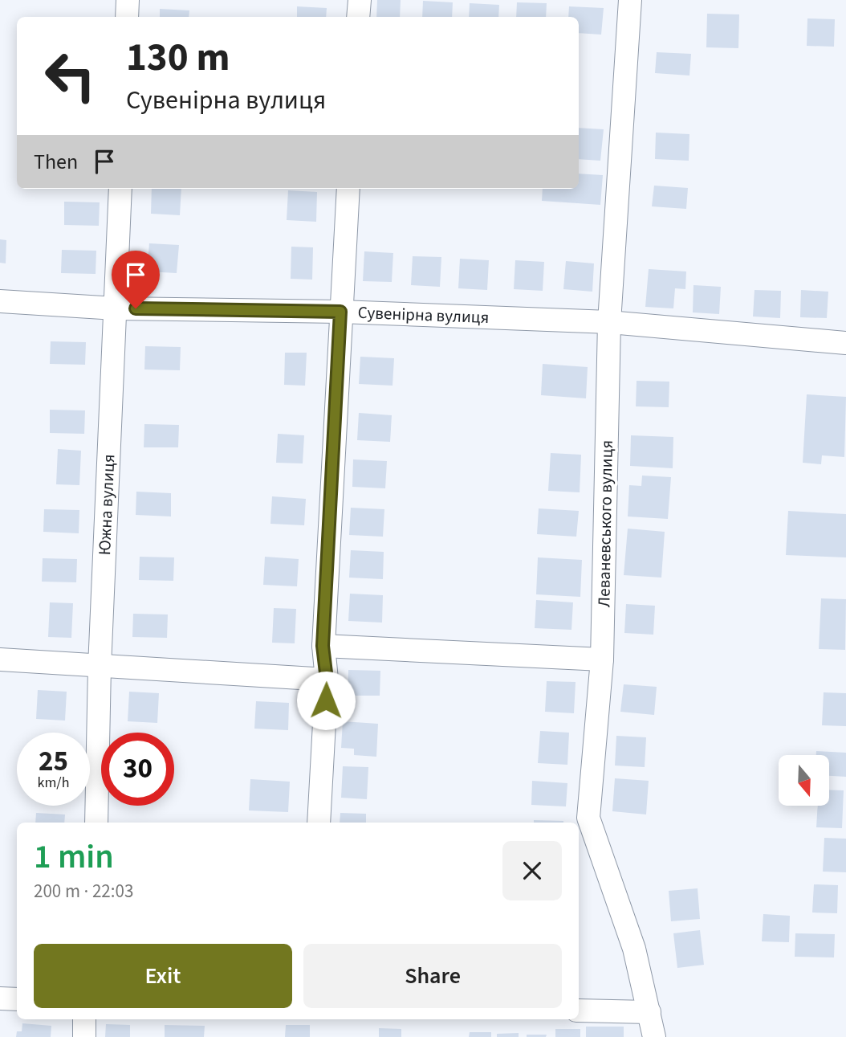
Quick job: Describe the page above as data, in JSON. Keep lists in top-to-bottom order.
{
  "streets": {
    "street": ["Сувенірна вулиця", "Южна вулиця", "Леваневського вулиця"]
  },
  "crossings": [
    ["Сувенірна вулиця", "Южна вулиця"],
    ["Сувенірна вулиця", "Леваневського вулиця"]
  ],
  "north": "bottom",
  "page": {
    "turn": ["130 m", "Сувенірна вулиця"],
    "then": "Then",
    "speed": "25 km/h",
    "limit": "30",
    "heading": ["1 min", "200 m · 22:03"],
    "buttons": ["Exit", "Share"]
  }
}
